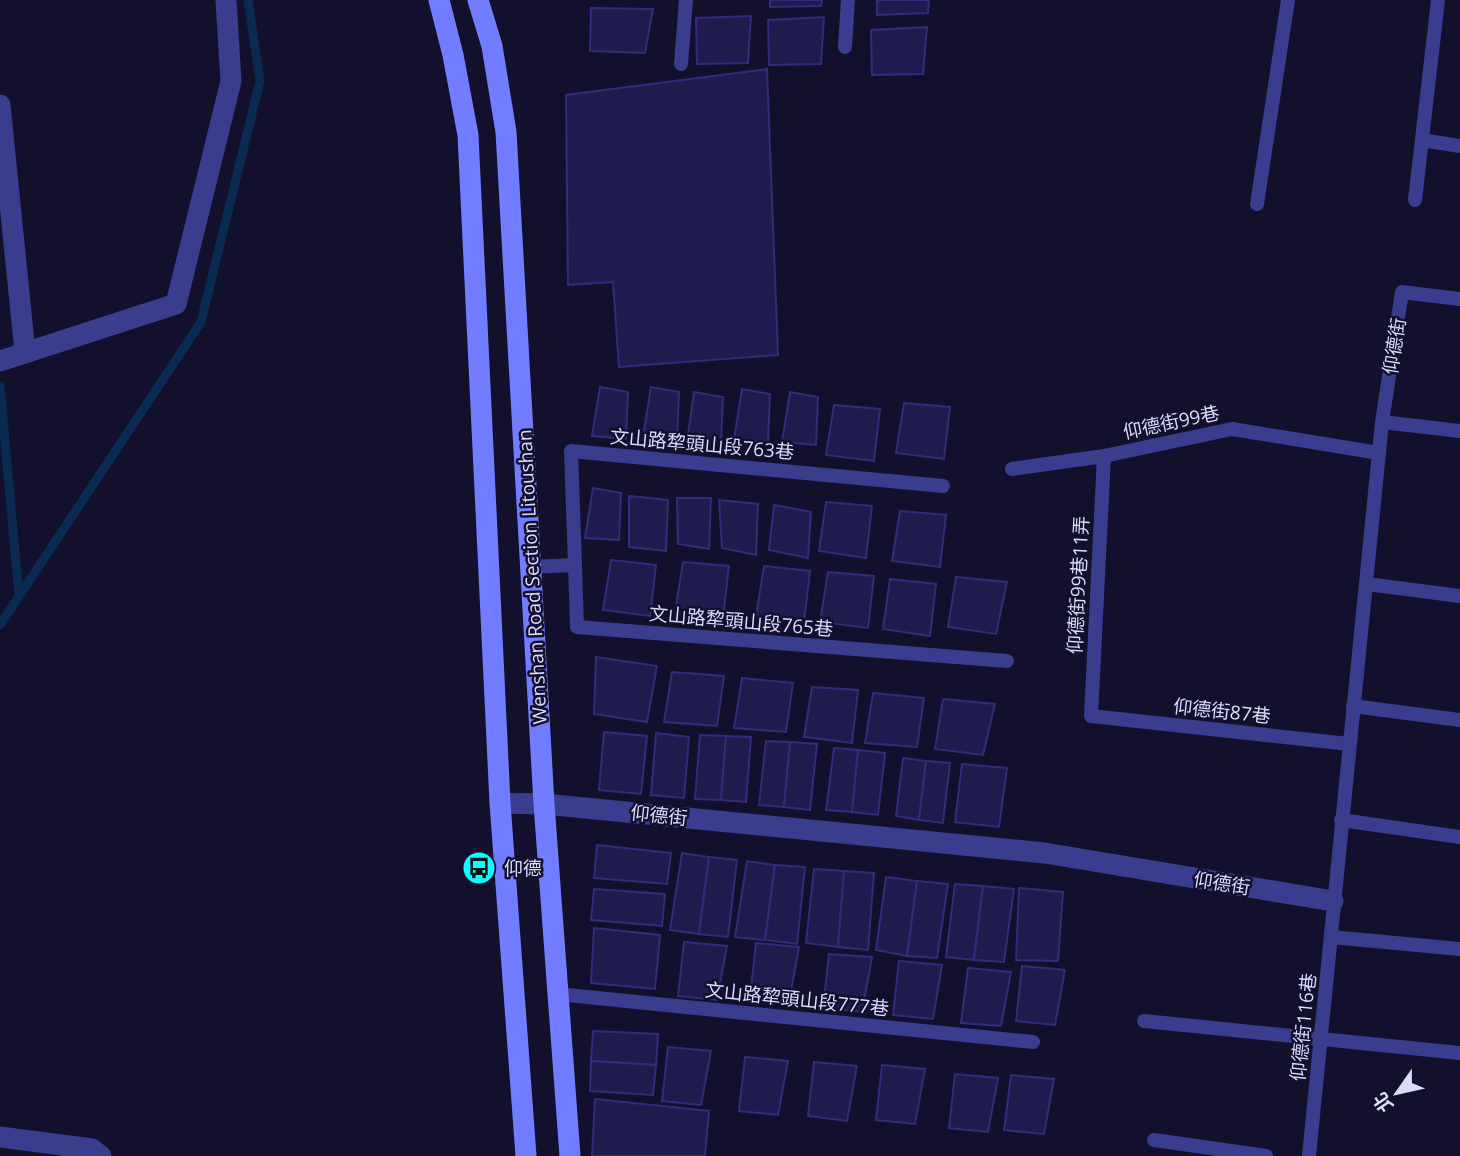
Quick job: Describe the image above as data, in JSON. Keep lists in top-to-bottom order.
{
  "streets": {
    "main road": ["Wenshan Road Section Litoushan"],
    "street": ["仰德街"],
    "lane": [
      "仰德街99巷",
      "文山路犂頭山段763巷",
      "仰德街99巷11弄",
      "文山路犂頭山段765巷",
      "仰德街87巷",
      "文山路犂頭山段777巷",
      "仰德街116巷"
    ]
  },
  "crossings": [
    ["仰德街", "仰德街99巷"],
    ["仰德街", "Wenshan Road Section Litoushan"],
    ["仰德街", "仰德街87巷"],
    ["仰德街", "仰德街116巷"],
    ["仰德街99巷", "仰德街99巷11弄"],
    ["文山路犂頭山段763巷", "文山路犂頭山段765巷"],
    ["Wenshan Road Section Litoushan", "文山路犂頭山段777巷"],
    ["仰德街99巷11弄", "仰德街87巷"]
  ],
  "places": {
    "bus stop": ["仰德"]
  },
  "north": "bottom left"
}
